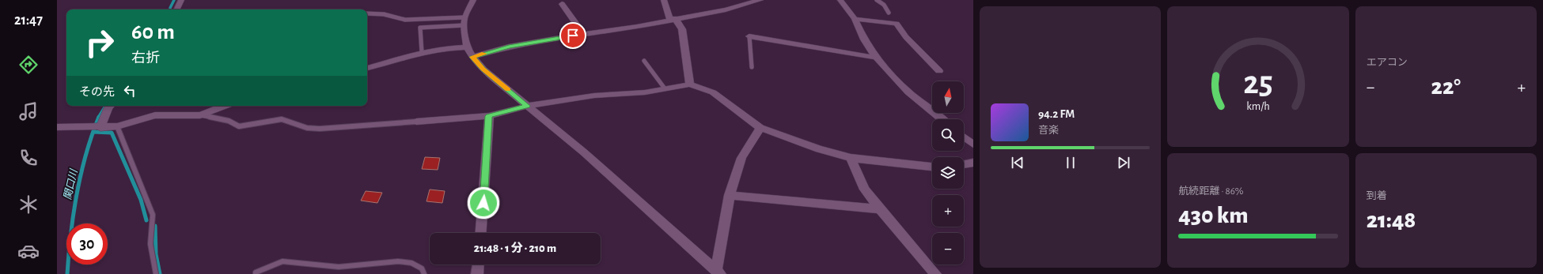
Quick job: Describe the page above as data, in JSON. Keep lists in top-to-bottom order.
{
  "water": ["関口川"],
  "north": "top",
  "page": {
    "tabs": "21:47",
    "tile": [
      "エアコン",
      ["航続距離 · 86%", "430 km"],
      ["到着", "21:48"]
    ],
    "turn": ["60 m", "右折"],
    "heat": ["−", "22°", "+"],
    "then": "その先",
    "map_buttons": ["+", "−"],
    "song": ["94.2 FM", "音楽"],
    "limit": "30",
    "trip": "21:48 · 1 分 · 210 m",
    "gauge": ["25", "km/h"]
  }
}
